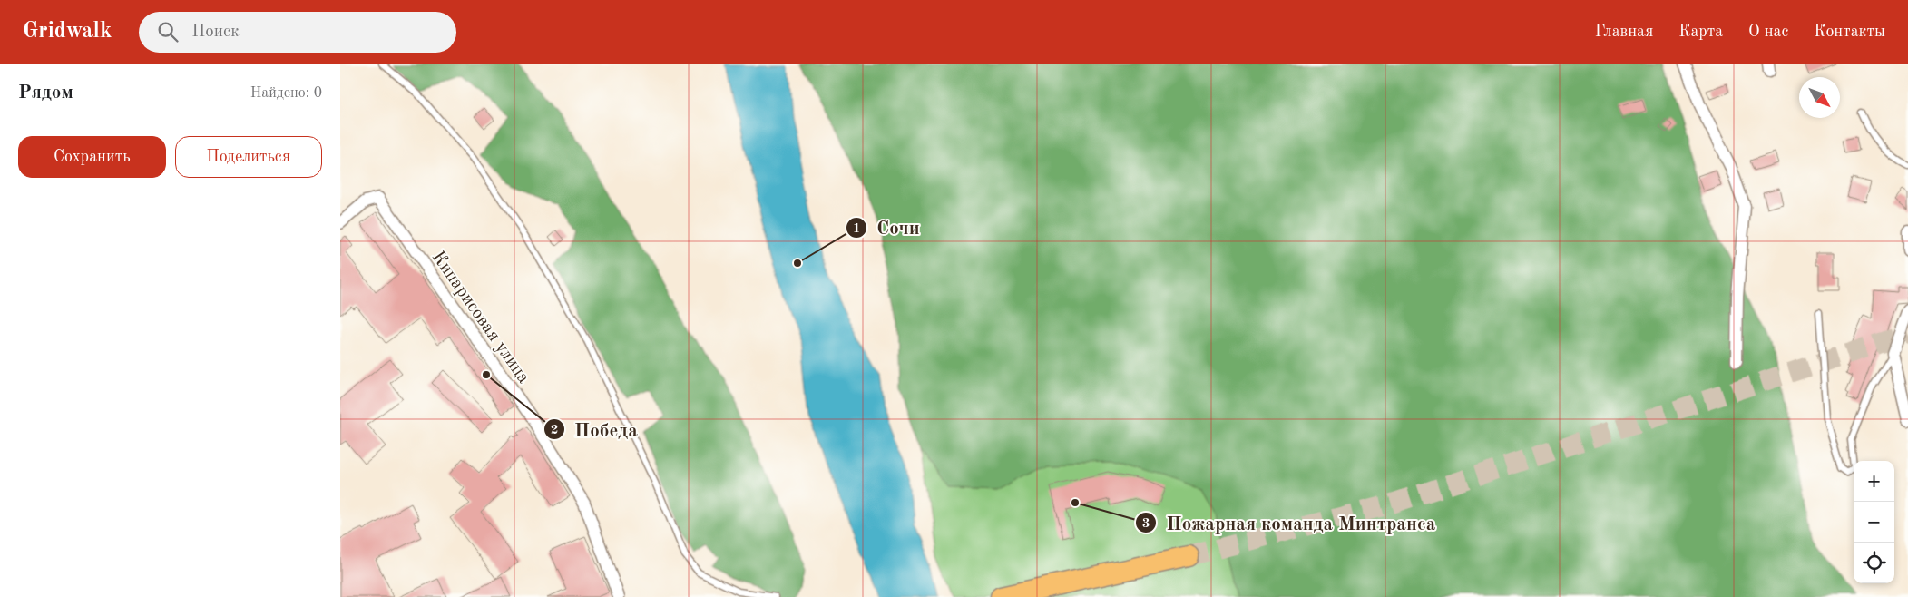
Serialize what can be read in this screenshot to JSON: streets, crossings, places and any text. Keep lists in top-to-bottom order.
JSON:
{
  "streets": {
    "street": ["Кипарисовая улица"]
  },
  "places": ["Сочи", "Победа", "Пожарная команда Минтранса"],
  "north": "bottom right",
  "page": {
    "header": "Gridwalk",
    "search": "Поиск",
    "nav": [
      "Главная",
      "Карта",
      "О нас",
      "Контакты"
    ],
    "heading": ["Рядом", "Найдено: 0"],
    "buttons": ["Сохранить", "Поделиться"],
    "map_buttons": ["+", "−"]
  }
}
